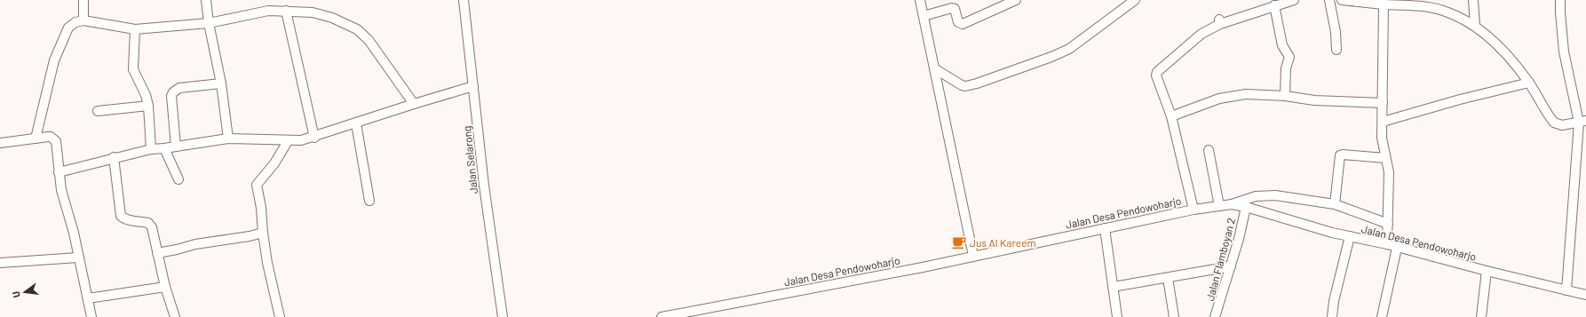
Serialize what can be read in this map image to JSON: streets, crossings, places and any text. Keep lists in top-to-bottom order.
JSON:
{
  "streets": {
    "street": ["Jalan Selarong", "Jalan Desa Pendowoharjo", "Jalan Flamboyan 2"]
  },
  "crossings": [
    ["Jalan Desa Pendowoharjo", "Jalan Flamboyan 2"]
  ],
  "places": {
    "cafe": ["Jus Al Kareem"]
  },
  "north": "left"
}
